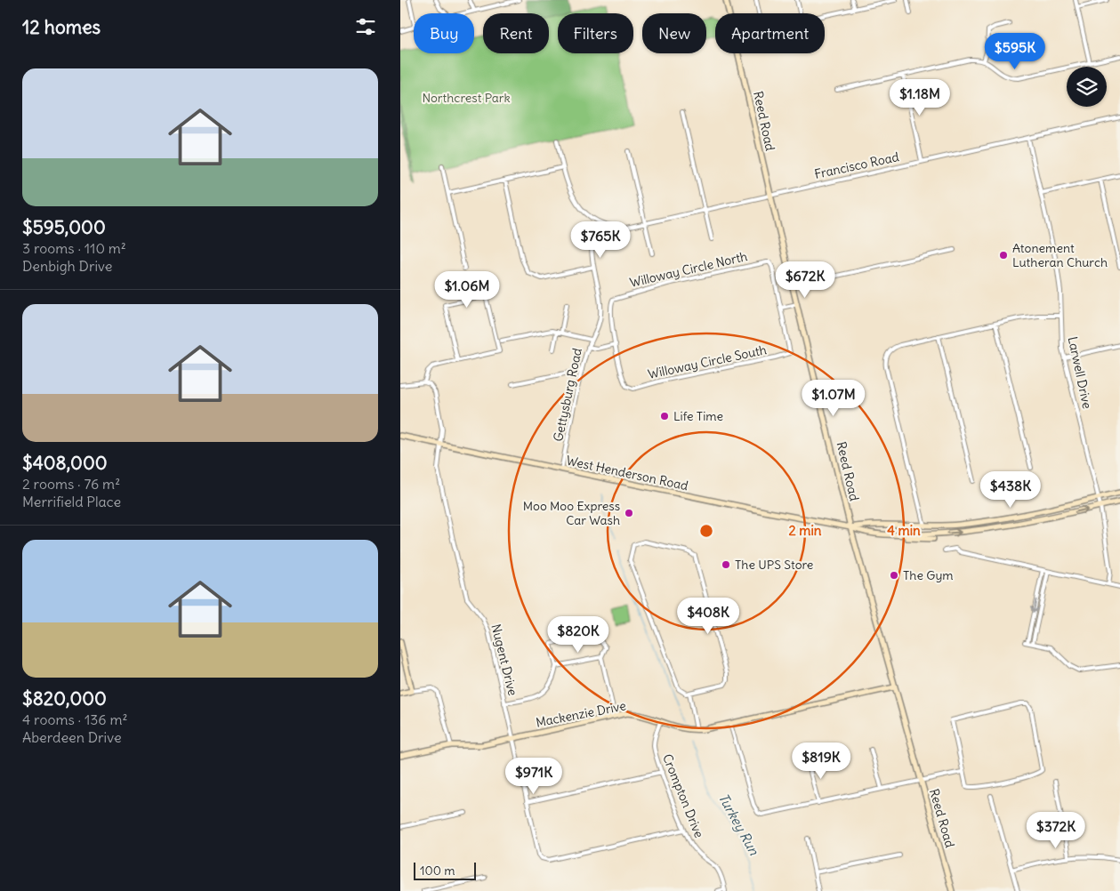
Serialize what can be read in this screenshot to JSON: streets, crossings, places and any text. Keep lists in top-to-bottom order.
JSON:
{
  "streets": {
    "main road": ["Reed Road", "West Henderson Road", "Mackenzie Drive"],
    "street": [
      "Francisco Road",
      "Willoway Circle North",
      "Willoway Circle South",
      "Larwell Drive",
      "Gettysburg Road",
      "Nugent Drive",
      "Crompton Drive"
    ]
  },
  "crossings": [
    ["Reed Road", "Francisco Road"],
    ["Reed Road", "West Henderson Road"],
    ["Reed Road", "Mackenzie Drive"],
    ["Francisco Road", "Larwell Drive"],
    ["Francisco Road", "Gettysburg Road"],
    ["Willoway Circle North", "Willoway Circle South"],
    ["Larwell Drive", "West Henderson Road"],
    ["Gettysburg Road", "West Henderson Road"],
    ["West Henderson Road", "Nugent Drive"],
    ["Nugent Drive", "Mackenzie Drive"],
    ["Nugent Drive", "Crompton Drive"],
    ["Mackenzie Drive", "Crompton Drive"]
  ],
  "water": ["Turkey Run"],
  "parks": ["Northcrest Park"],
  "places": [
    "Atonement Lutheran Church",
    "Life Time",
    "Moo Moo Express Car Wash",
    "The UPS Store",
    "The Gym"
  ],
  "scale_bar": "100 m",
  "page": {
    "heading": "12 homes",
    "chip": [
      "Buy",
      "Rent",
      "Filters",
      "New",
      "Apartment"
    ],
    "price": [
      "$595K",
      "$1.18M",
      "$765K",
      "$672K",
      "$1.06M",
      "$1.07M",
      "$438K",
      "$408K",
      "$820K",
      "$819K",
      "$971K",
      "$372K"
    ],
    "list": [
      {
        "name": "$595,000",
        "note": "3 rooms · 110 m² · Denbigh Drive"
      },
      {
        "name": "$408,000",
        "note": "2 rooms · 76 m² · Merrifield Place"
      },
      {
        "name": "$820,000",
        "note": "4 rooms · 136 m² · Aberdeen Drive"
      }
    ],
    "scale": "100 m"
  },
  "rings": ["2 min", "4 min"]
}
